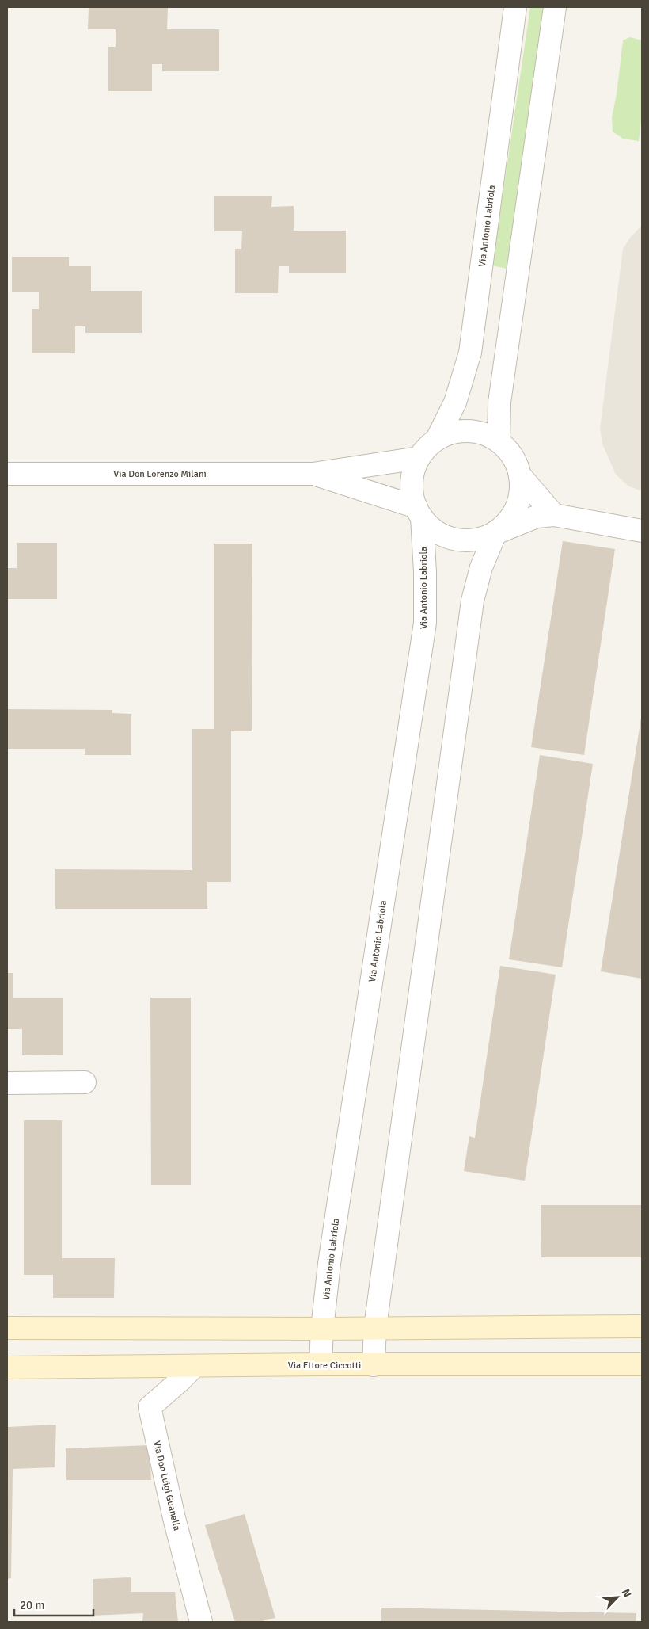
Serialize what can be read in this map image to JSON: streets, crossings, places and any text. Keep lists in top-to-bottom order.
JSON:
{
  "streets": {
    "street": [
      "Via Antonio Labriola",
      "Via Don Lorenzo Milani",
      "Via Ettore Ciccotti",
      "Via Don Luigi Guanella"
    ]
  },
  "crossings": [
    ["Via Antonio Labriola", "Via Don Lorenzo Milani"],
    ["Via Antonio Labriola", "Via Ettore Ciccotti"],
    ["Via Ettore Ciccotti", "Via Don Luigi Guanella"]
  ],
  "scale_bar": "20 m",
  "north": "top right"
}
